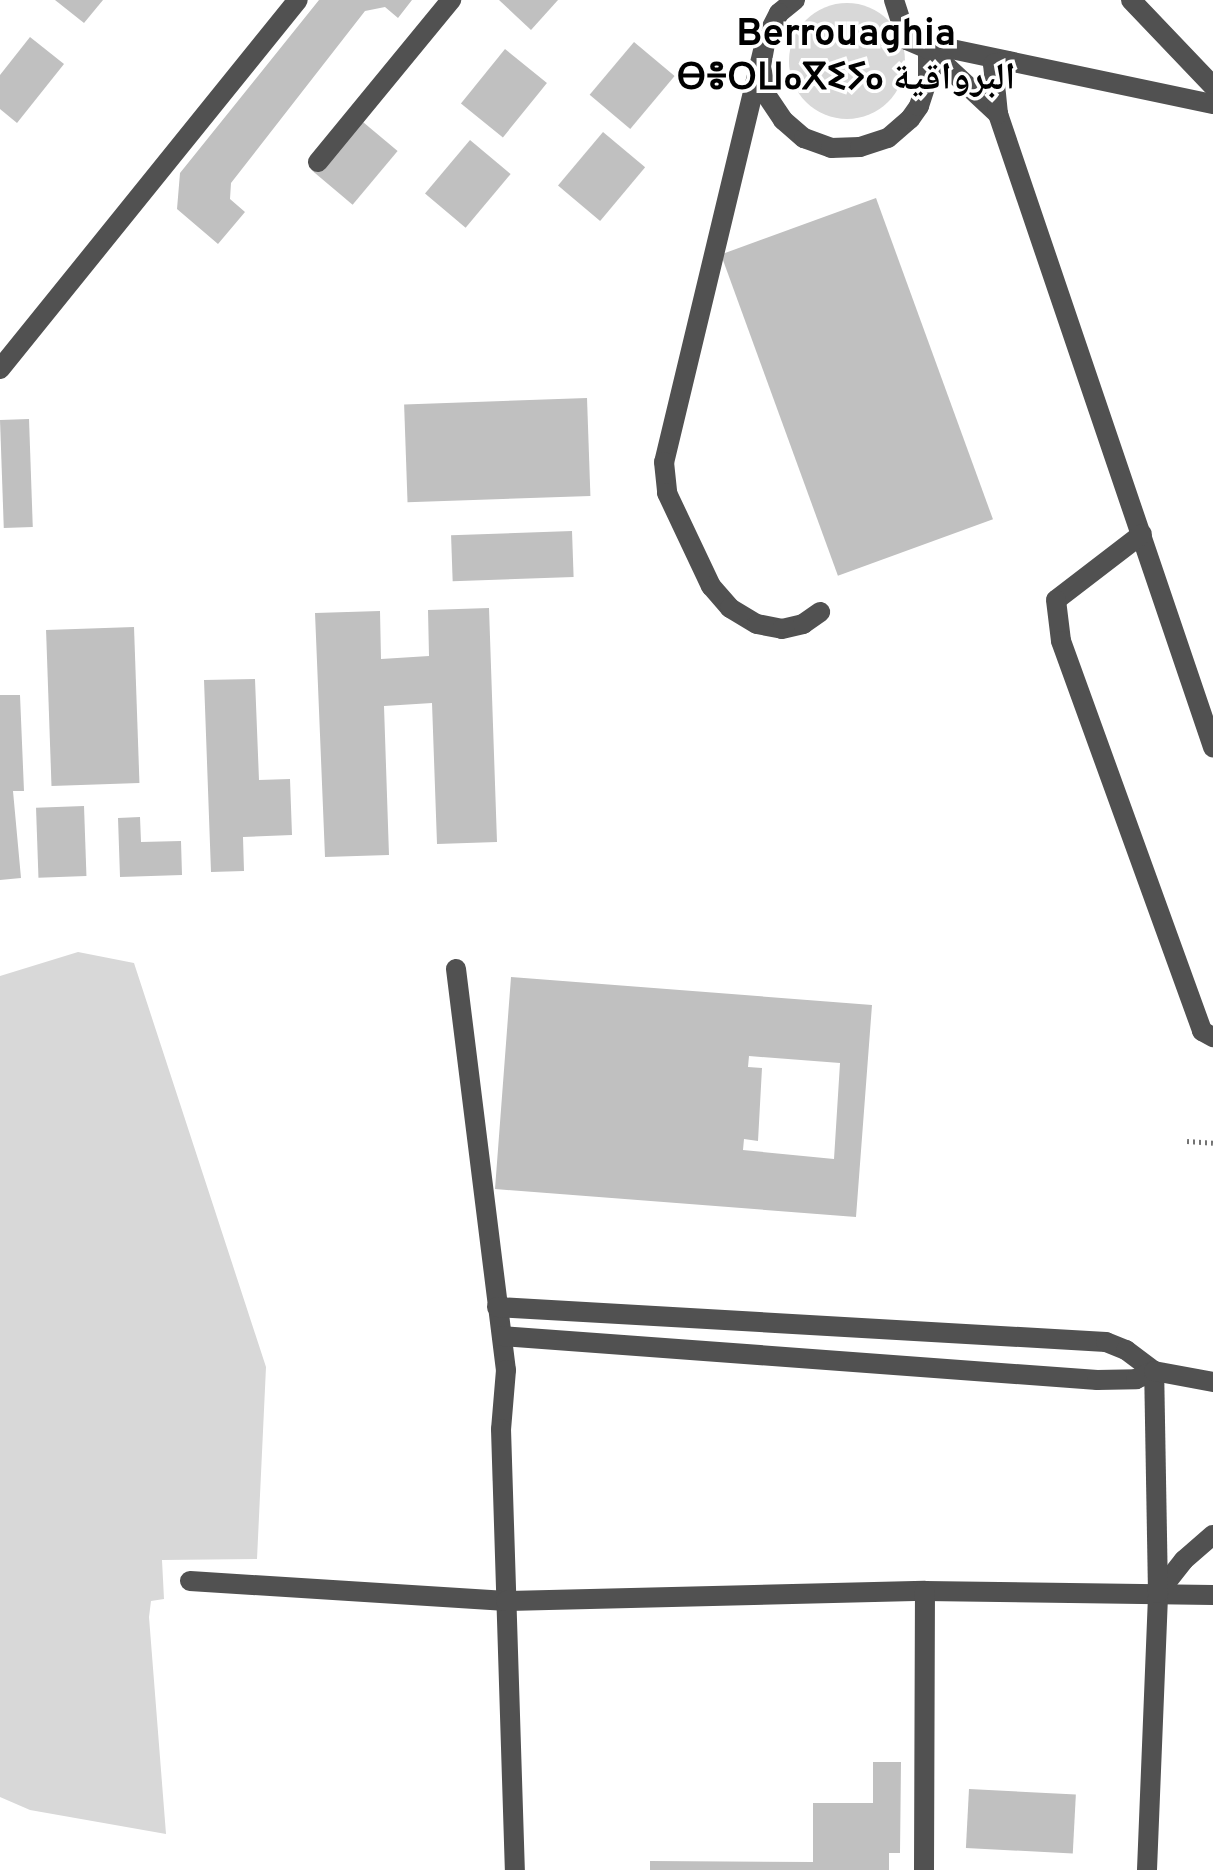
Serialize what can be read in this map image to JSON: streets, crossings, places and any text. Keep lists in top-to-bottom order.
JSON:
{
  "districts": ["Berrouaghia ⴱⴻⵔⵡⴰⴳⵉⵢⴰ البرواقية"]
}
